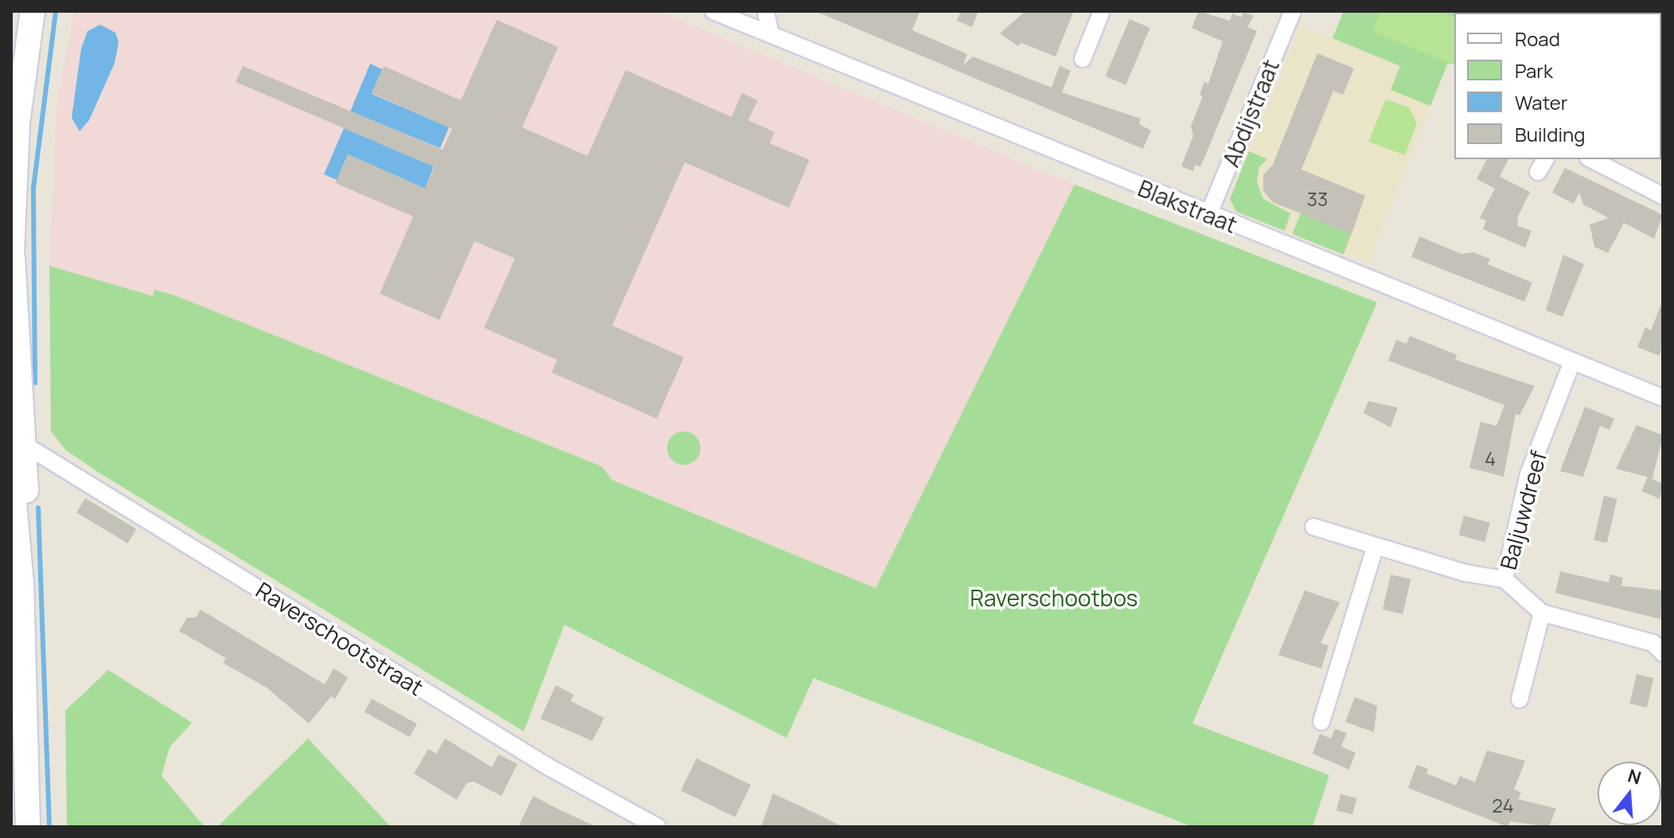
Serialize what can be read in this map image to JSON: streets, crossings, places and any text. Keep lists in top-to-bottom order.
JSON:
{
  "streets": {
    "street": [
      "Abdijstraat",
      "Blakstraat",
      "Baljuwdreef",
      "Raverschootstraat"
    ]
  },
  "crossings": [
    ["Abdijstraat", "Blakstraat"],
    ["Blakstraat", "Baljuwdreef"]
  ],
  "parks": ["Raverschootbos"],
  "house_numbers": ["33", "4", "24"],
  "legend": [
    "Road",
    "Park",
    "Water",
    "Building"
  ],
  "north": "top"
}
